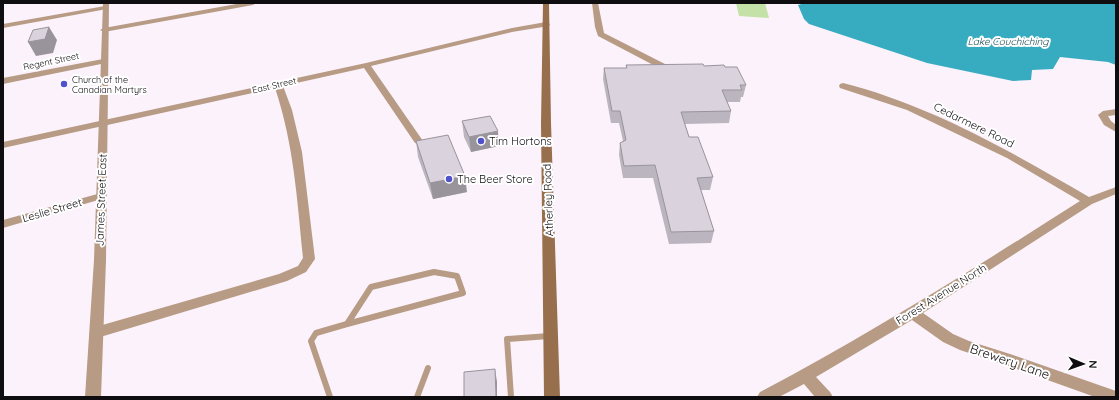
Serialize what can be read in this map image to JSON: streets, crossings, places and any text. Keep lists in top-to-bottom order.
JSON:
{
  "streets": {
    "main road": ["Atherley Road"],
    "street": [
      "Regent Street",
      "East Street",
      "Cedarmere Road",
      "James Street East",
      "Leslie Street",
      "Forest Avenue North",
      "Brewery Lane"
    ]
  },
  "crossings": [
    ["Regent Street", "James Street East"],
    ["East Street", "James Street East"],
    ["East Street", "Atherley Road"],
    ["Cedarmere Road", "Forest Avenue North"],
    ["James Street East", "Leslie Street"],
    ["Forest Avenue North", "Brewery Lane"]
  ],
  "water": ["Lake Couchiching"],
  "places": ["Church of the Canadian Martyrs", "Tim Hortons", "The Beer Store"],
  "north": "right"
}
